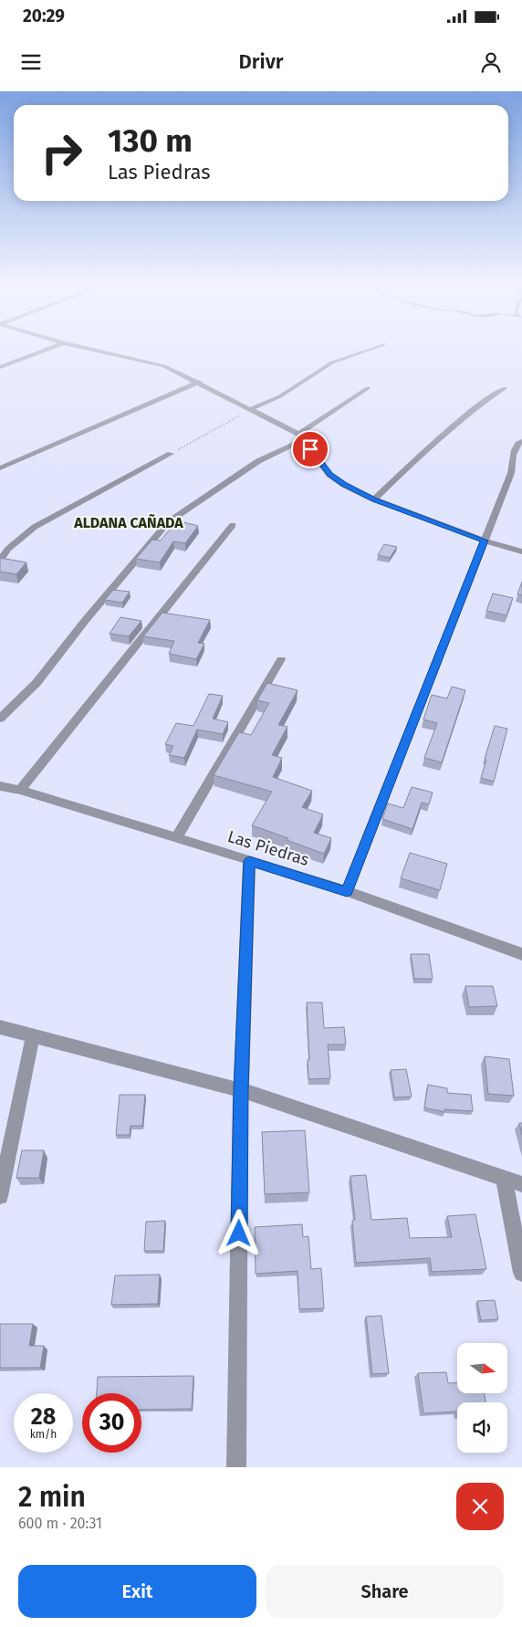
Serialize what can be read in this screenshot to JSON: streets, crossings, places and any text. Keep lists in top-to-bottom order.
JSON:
{
  "streets": {
    "street": ["Las Piedras"]
  },
  "districts": ["ALDANA CAÑADA"],
  "north": "right",
  "page": {
    "status": "20:29",
    "header": "Drivr",
    "turn": ["130 m", "Las Piedras"],
    "speed": "28 km/h",
    "limit": "30",
    "heading": ["2 min", "600 m · 20:31"],
    "buttons": ["Exit", "Share"]
  }
}
